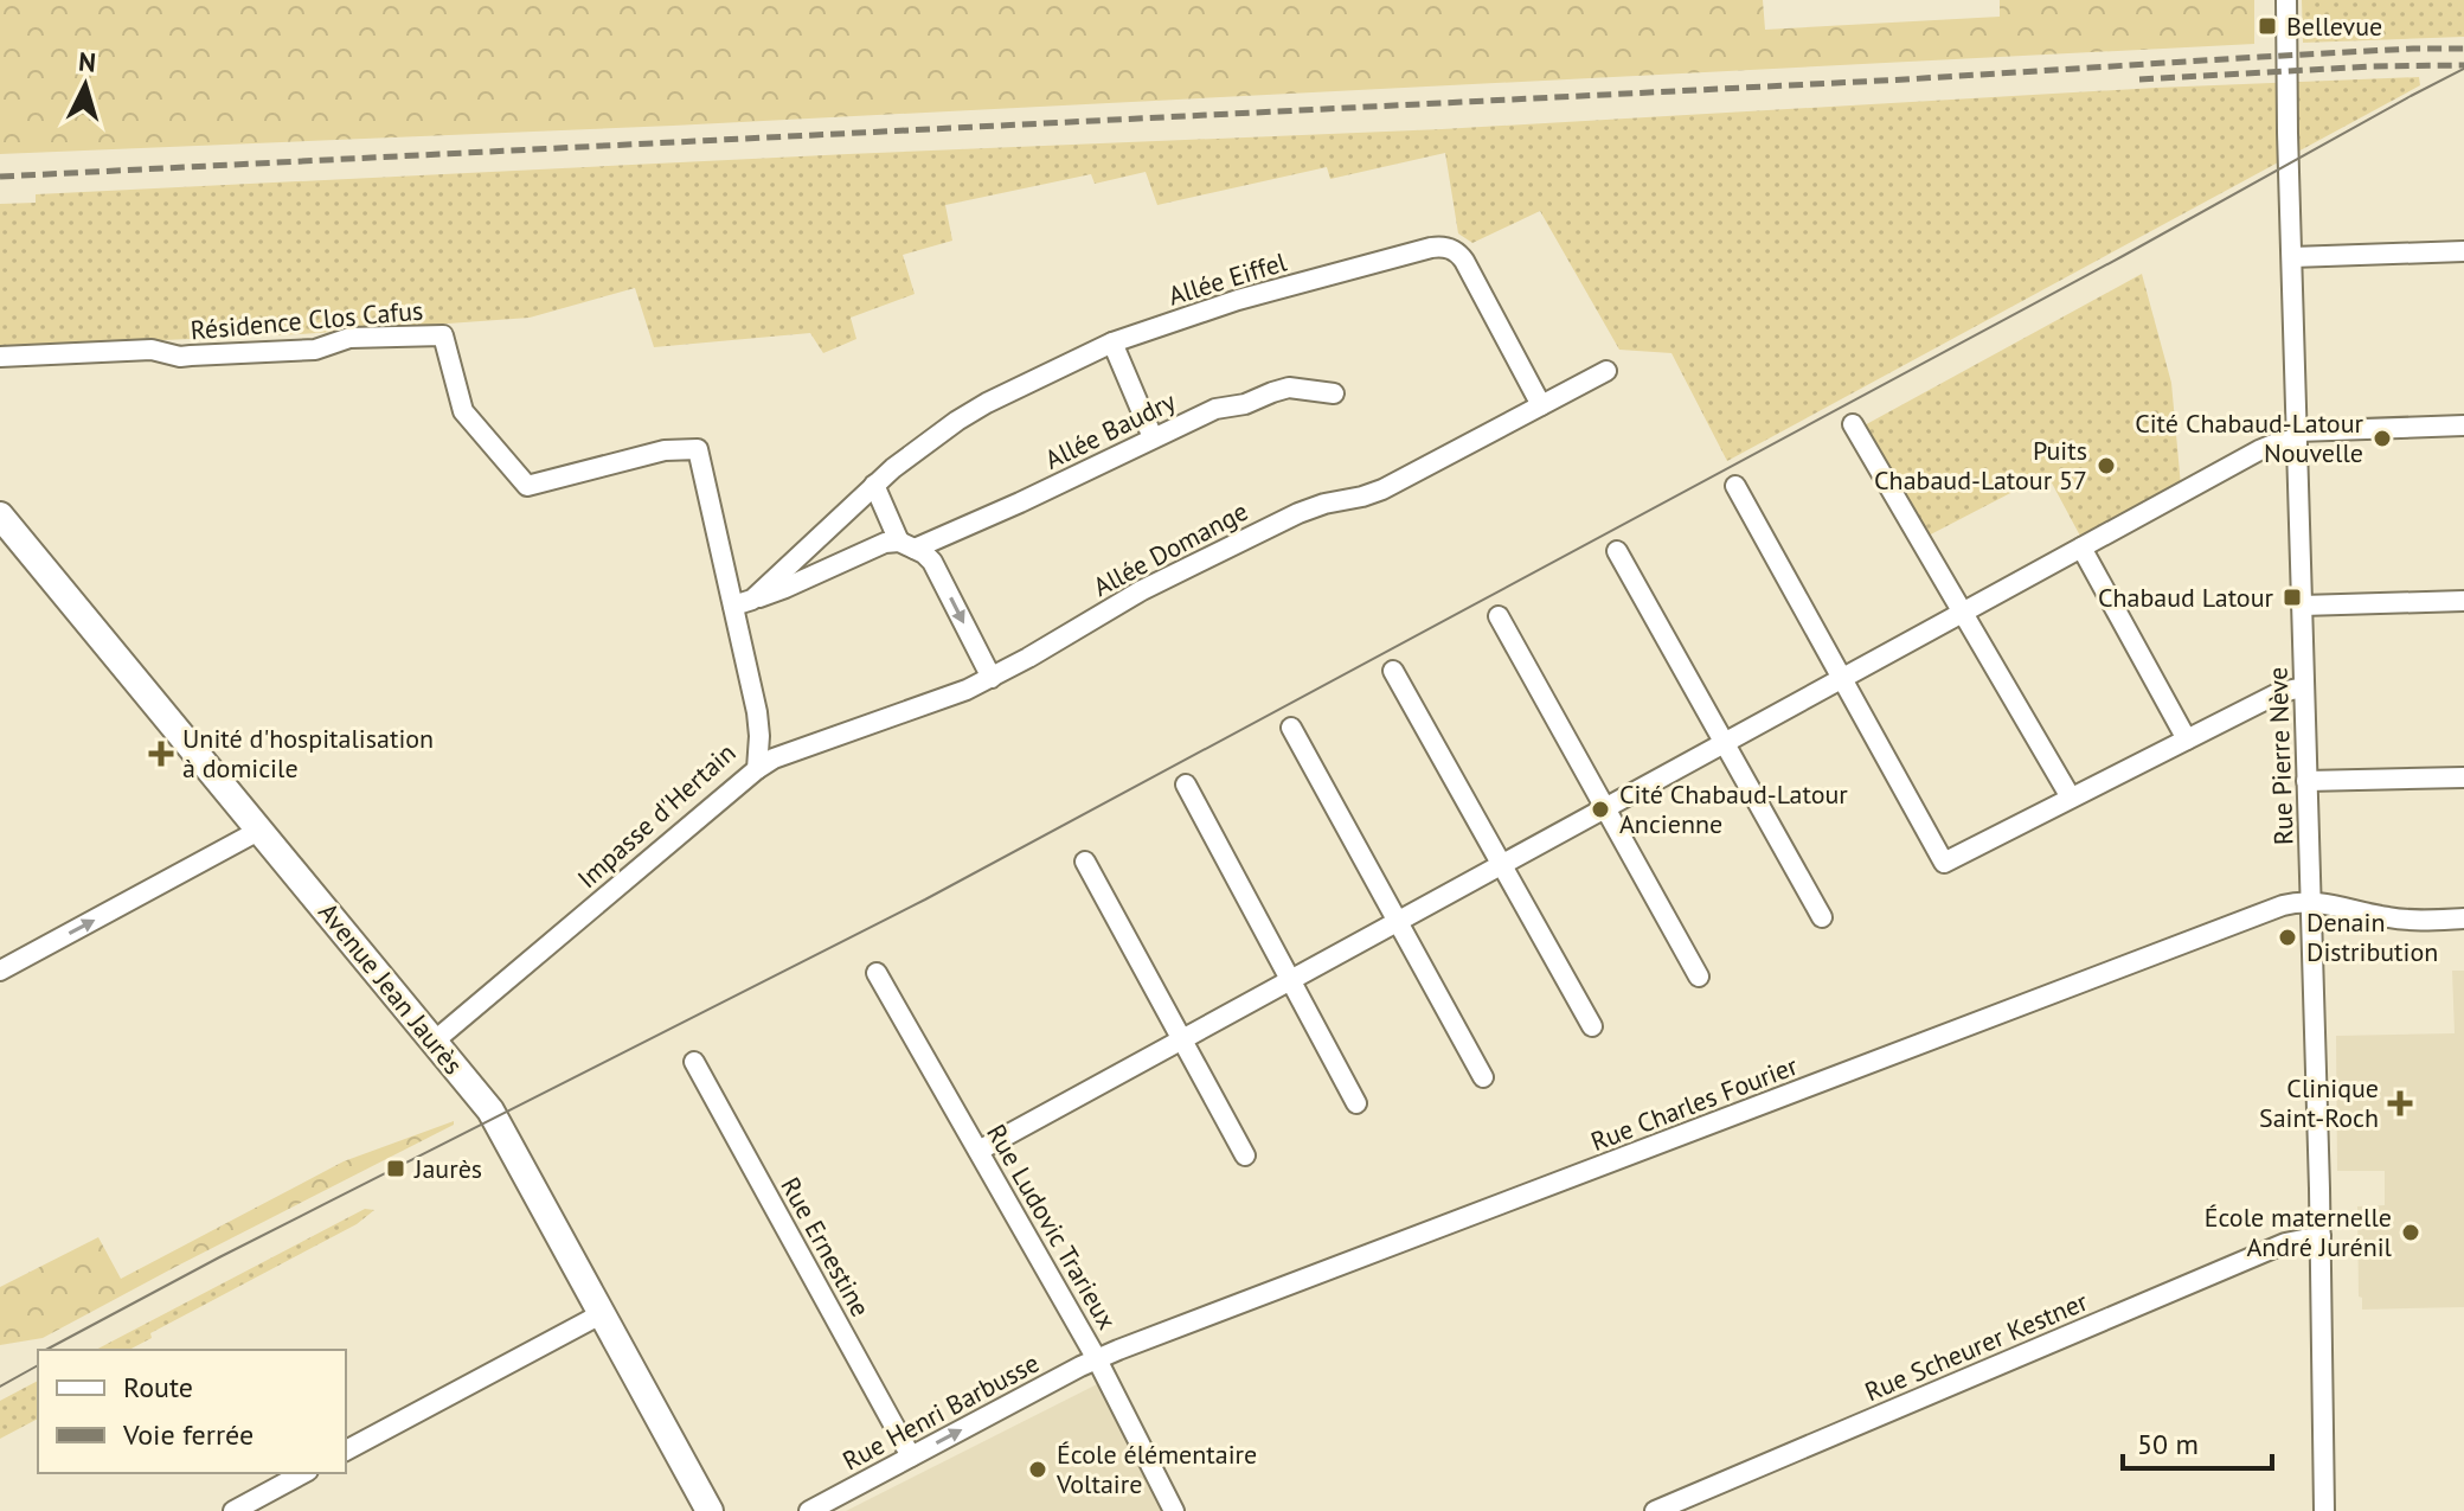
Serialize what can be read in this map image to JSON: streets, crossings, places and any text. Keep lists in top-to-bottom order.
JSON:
{
  "streets": {
    "street": [
      "Allée Eiffel",
      "Résidence Clos Cafus",
      "Allée Baudry",
      "Allée Domange",
      "Rue Pierre Nève",
      "Impasse d'Hertain",
      "Avenue Jean Jaurès",
      "Rue Charles Fourier",
      "Rue Ludovic Trarieux",
      "Rue Ernestine",
      "Rue Scheurer Kestner",
      "Rue Henri Barbusse"
    ]
  },
  "crossings": [
    ["Allée Eiffel", "Allée Baudry"],
    ["Allée Eiffel", "Allée Domange"],
    ["Allée Eiffel", "Impasse d'Hertain"],
    ["Résidence Clos Cafus", "Impasse d'Hertain"],
    ["Allée Baudry", "Impasse d'Hertain"],
    ["Allée Domange", "Impasse d'Hertain"],
    ["Rue Pierre Nève", "Rue Charles Fourier"],
    ["Rue Pierre Nève", "Rue Scheurer Kestner"],
    ["Impasse d'Hertain", "Avenue Jean Jaurès"],
    ["Rue Charles Fourier", "Rue Ludovic Trarieux"],
    ["Rue Charles Fourier", "Rue Henri Barbusse"],
    ["Rue Ludovic Trarieux", "Rue Henri Barbusse"],
    ["Rue Ernestine", "Rue Henri Barbusse"]
  ],
  "one_way": ["Rue Henri Barbusse"],
  "places": {
    "transit": ["Bellevue", "Chabaud Latour", "Jaurès"],
    "other": [
      "Cité Chabaud-Latour Nouvelle",
      "Puits Chabaud-Latour 57",
      "Cité Chabaud-Latour Ancienne",
      "Denain Distribution",
      "École maternelle André Jurénil",
      "École élémentaire Voltaire"
    ],
    "health": ["Unité d'hospitalisation à domicile", "Clinique Saint-Roch"]
  },
  "legend": ["Route", "Voie ferrée"],
  "scale_bar": "50 m",
  "north": "top"
}
